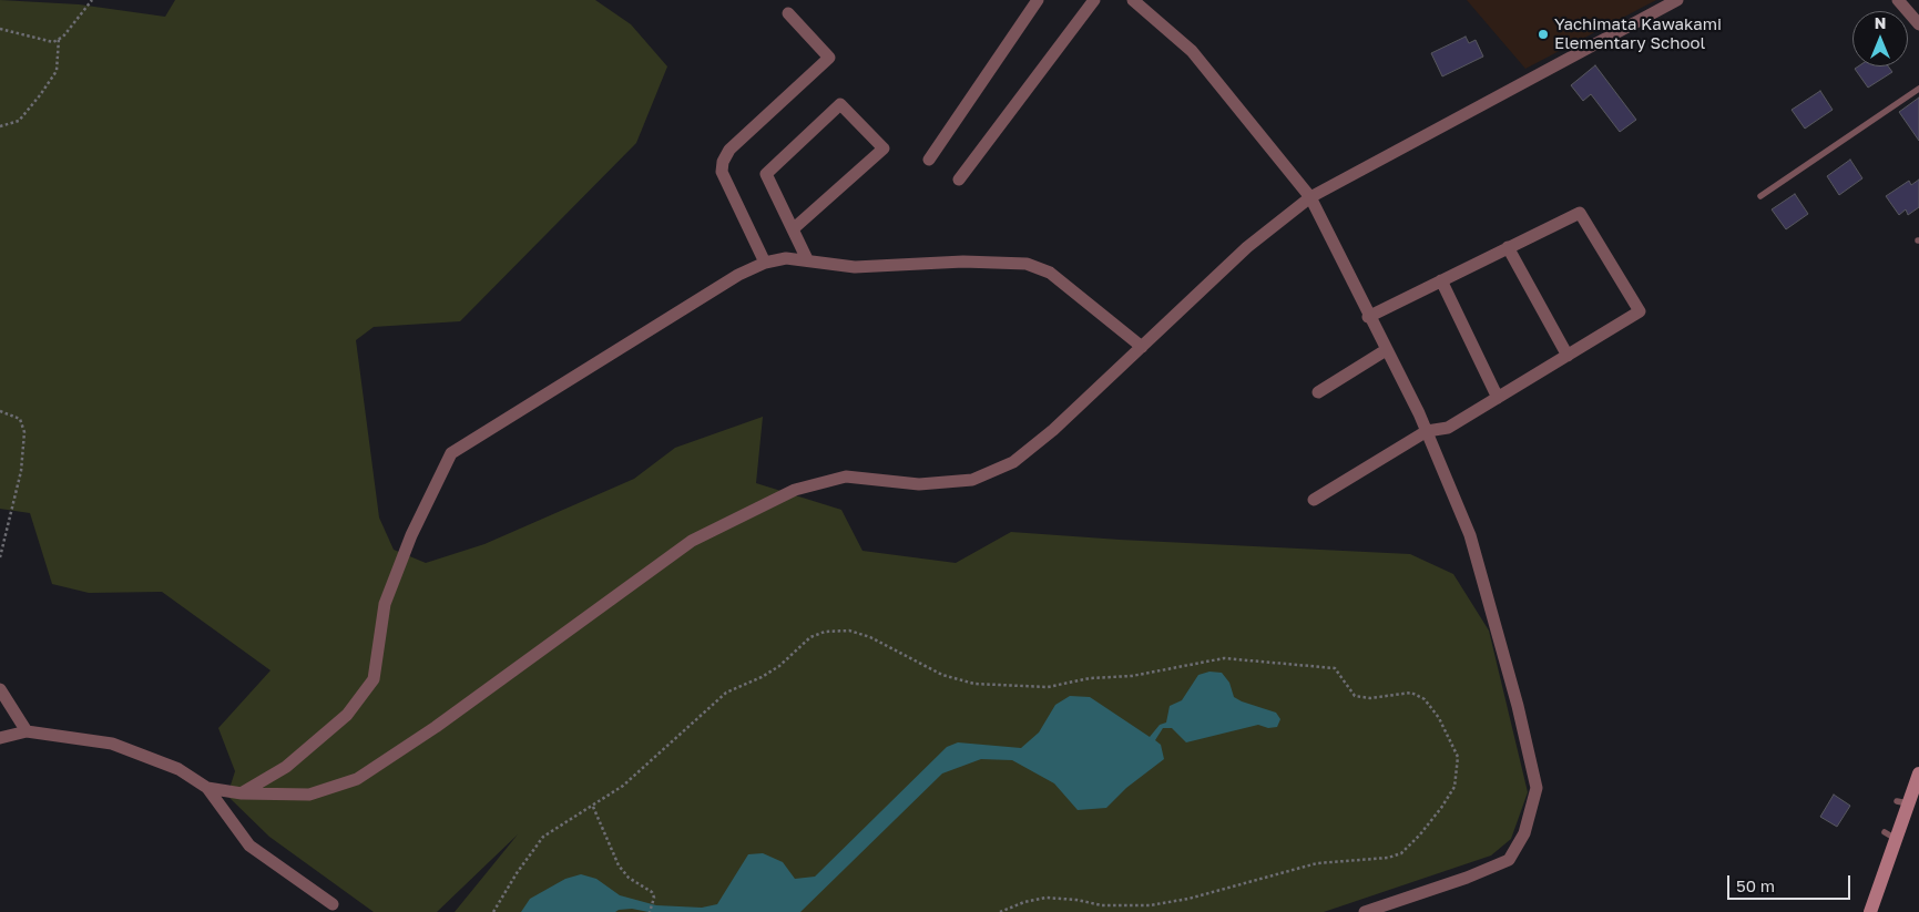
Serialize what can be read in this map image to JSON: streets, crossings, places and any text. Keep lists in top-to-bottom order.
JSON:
{
  "places": ["Yachimata Kawakami Elementary School"],
  "scale_bar": "50 m",
  "north": "top"
}
